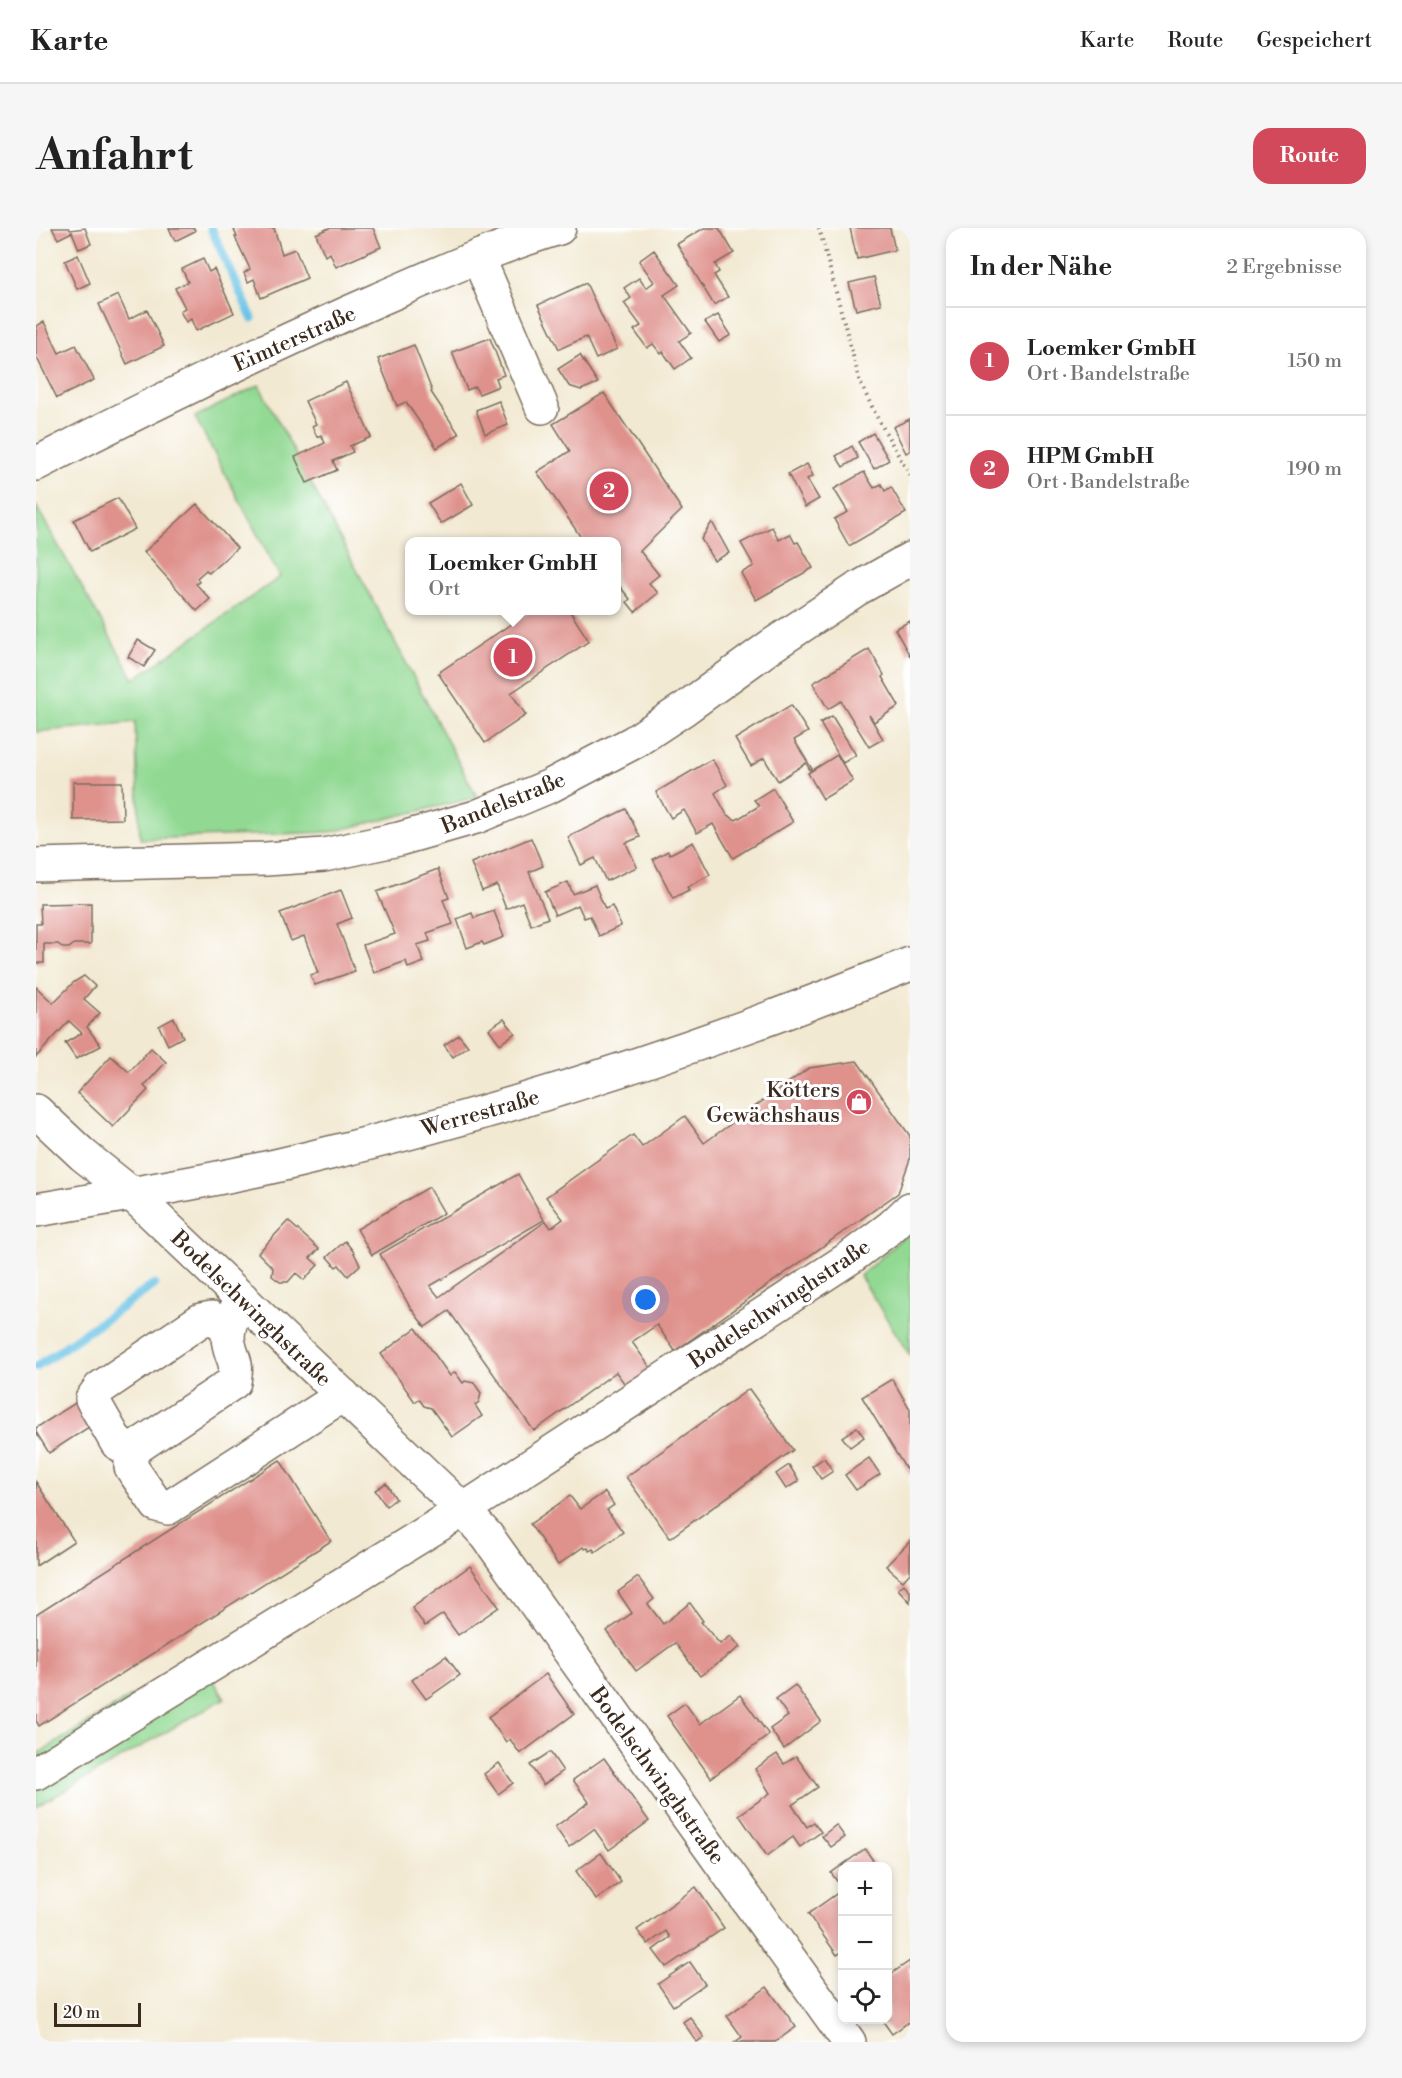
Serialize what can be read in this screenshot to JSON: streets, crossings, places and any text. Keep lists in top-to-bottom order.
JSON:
{
  "streets": {
    "street": [
      "Eimterstraße",
      "Bandelstraße",
      "Werrestraße",
      "Bodelschwinghstraße"
    ]
  },
  "crossings": [
    ["Werrestraße", "Bodelschwinghstraße"]
  ],
  "places": {
    "shop": ["Kötters Gewächshaus"]
  },
  "scale_bar": "20 m",
  "page": {
    "header": "Karte",
    "nav": ["Karte", "Route", "Gespeichert"],
    "buttons": "Route",
    "title": "Anfahrt",
    "heading": ["In der Nähe", "2 Ergebnisse"],
    "list": [
      {
        "mark": "1",
        "name": "Loemker GmbH",
        "note": "Ort · Bandelstraße",
        "value": "150 m"
      },
      {
        "mark": "2",
        "name": "HPM GmbH",
        "note": "Ort · Bandelstraße",
        "value": "190 m"
      }
    ],
    "pins": ["2", "1"],
    "popup": ["Loemker GmbH", "Ort"],
    "map_buttons": ["+", "−"],
    "scale": "20 m"
  }
}
